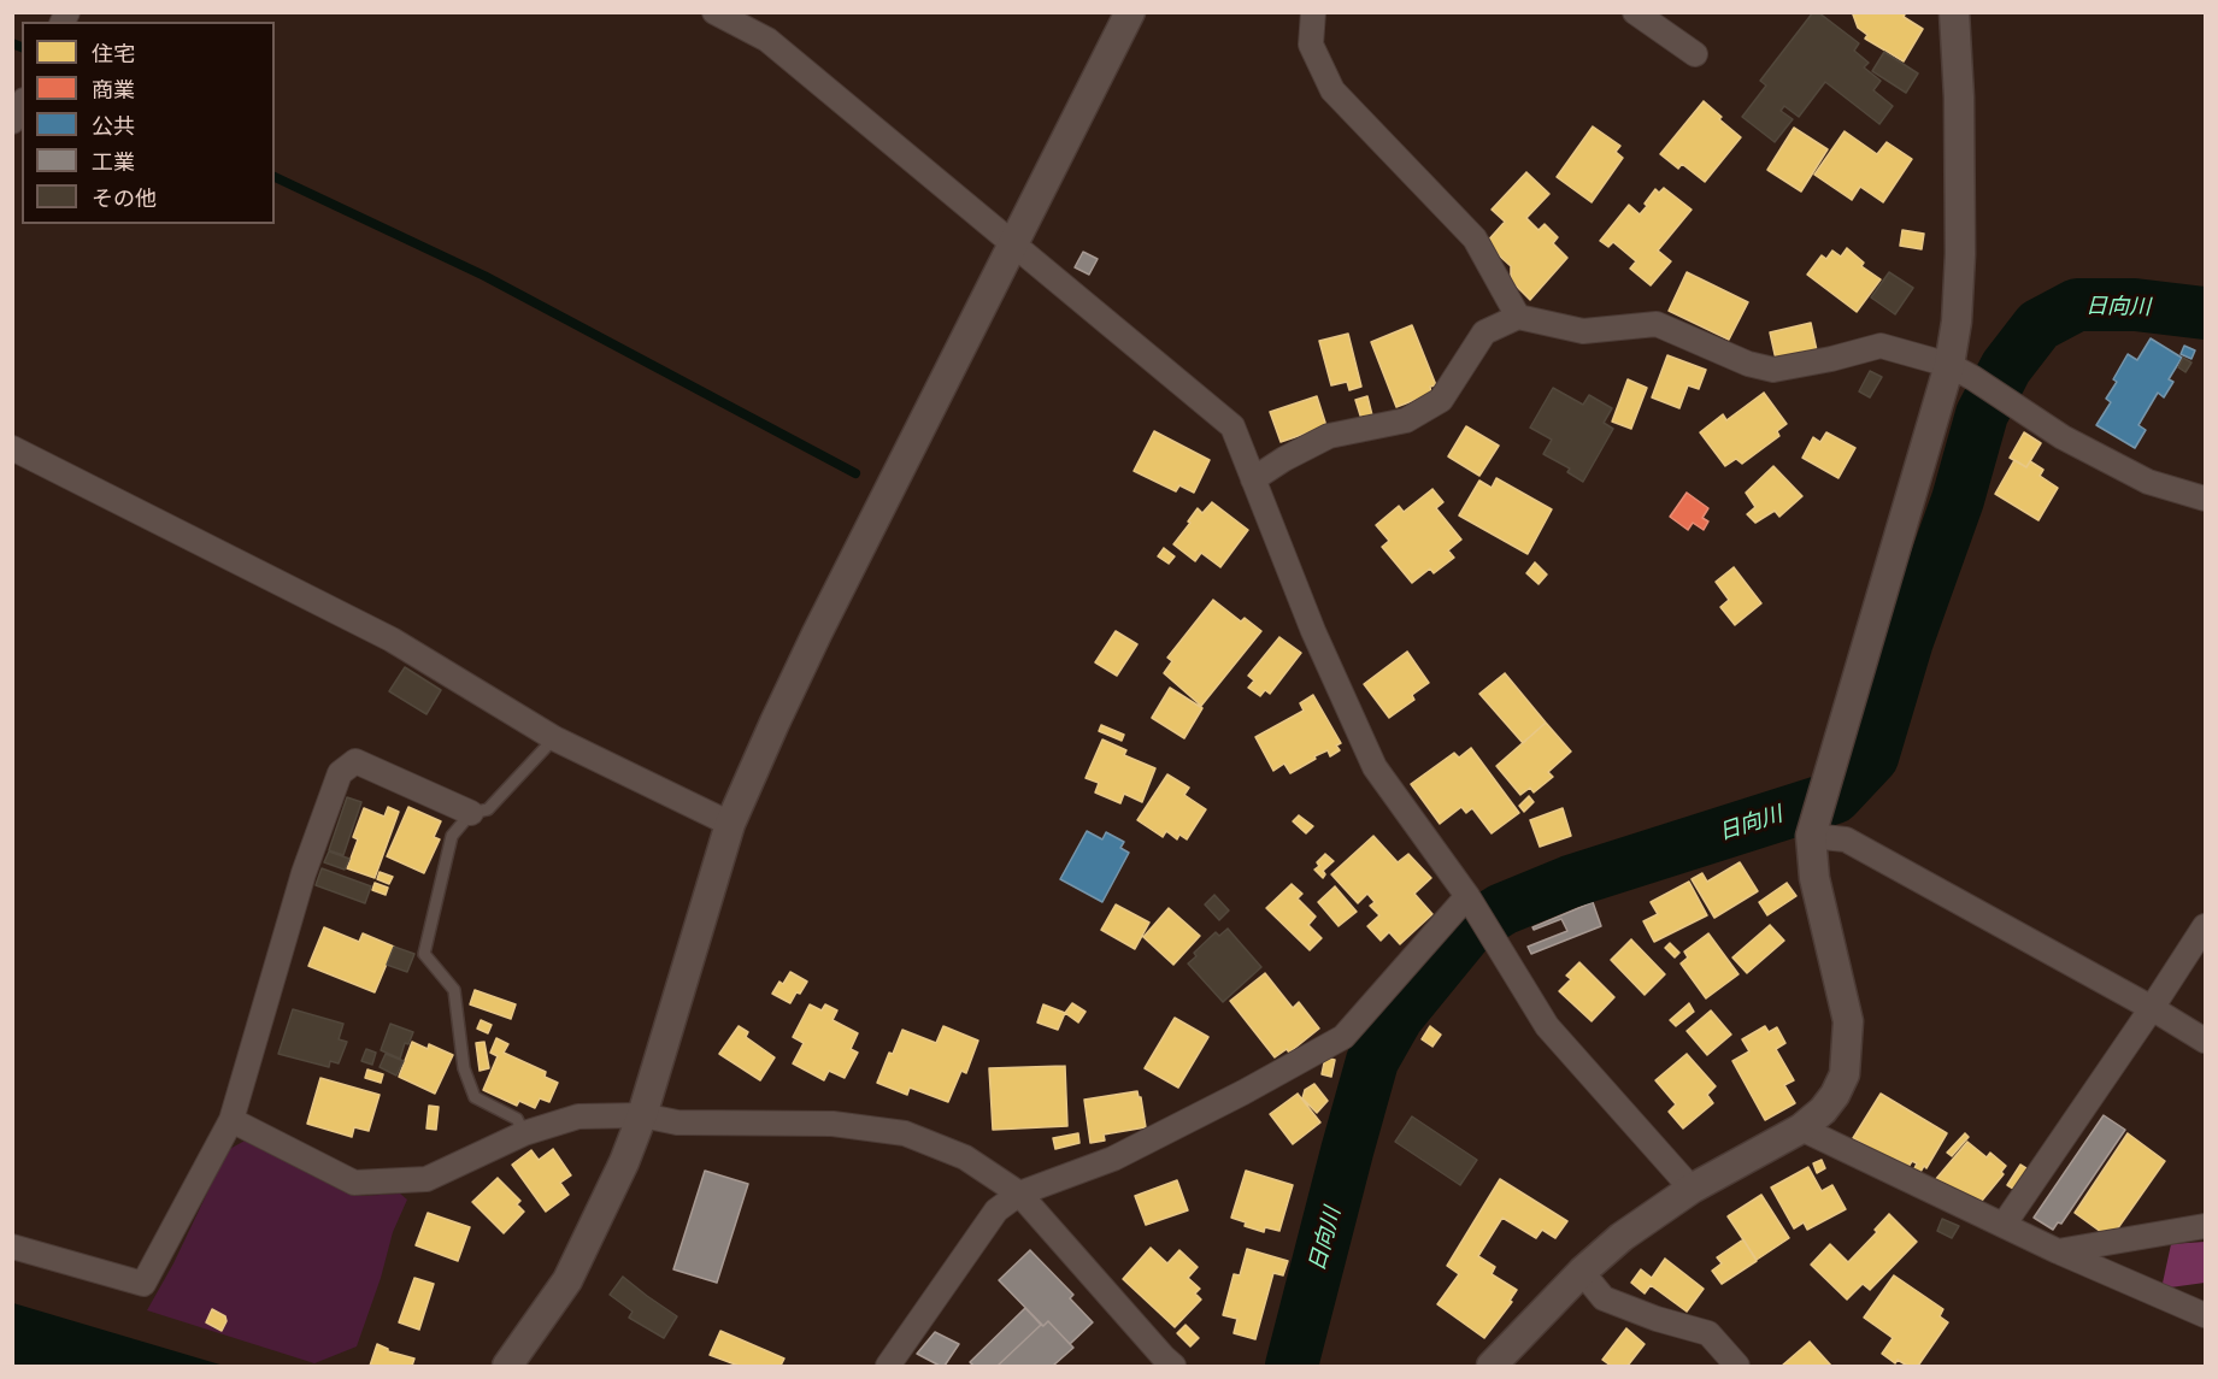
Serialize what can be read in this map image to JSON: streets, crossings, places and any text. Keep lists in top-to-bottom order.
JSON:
{
  "water": ["日向川"],
  "legend": [
    "住宅",
    "商業",
    "公共",
    "工業",
    "その他"
  ]
}
